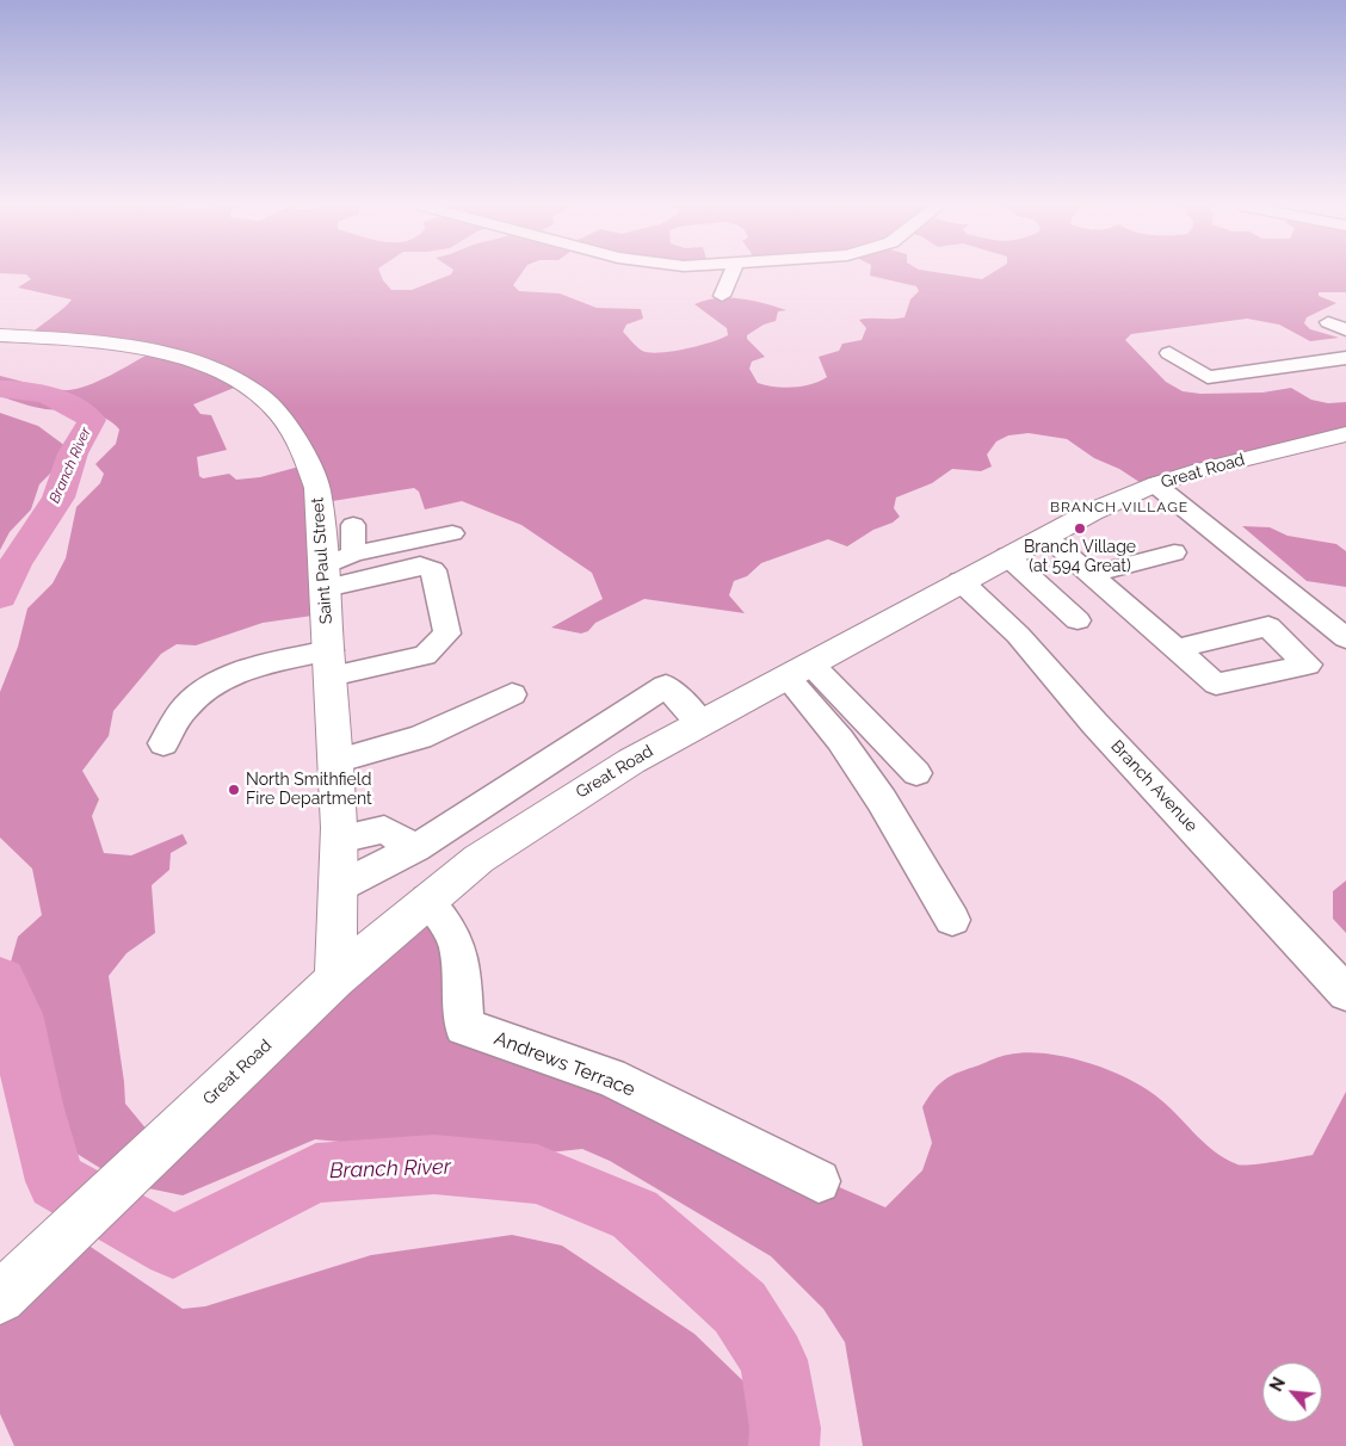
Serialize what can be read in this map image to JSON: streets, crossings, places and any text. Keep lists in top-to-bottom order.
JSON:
{
  "streets": {
    "main road": ["Great Road", "Saint Paul Street"],
    "street": ["Branch Avenue", "Andrews Terrace"]
  },
  "crossings": [
    ["Great Road", "Saint Paul Street"],
    ["Great Road", "Branch Avenue"],
    ["Great Road", "Andrews Terrace"]
  ],
  "districts": ["BRANCH VILLAGE"],
  "water": ["Branch River"],
  "places": ["Branch Village (at 594 Great)", "North Smithfield Fire Department"],
  "north": "top left"
}
